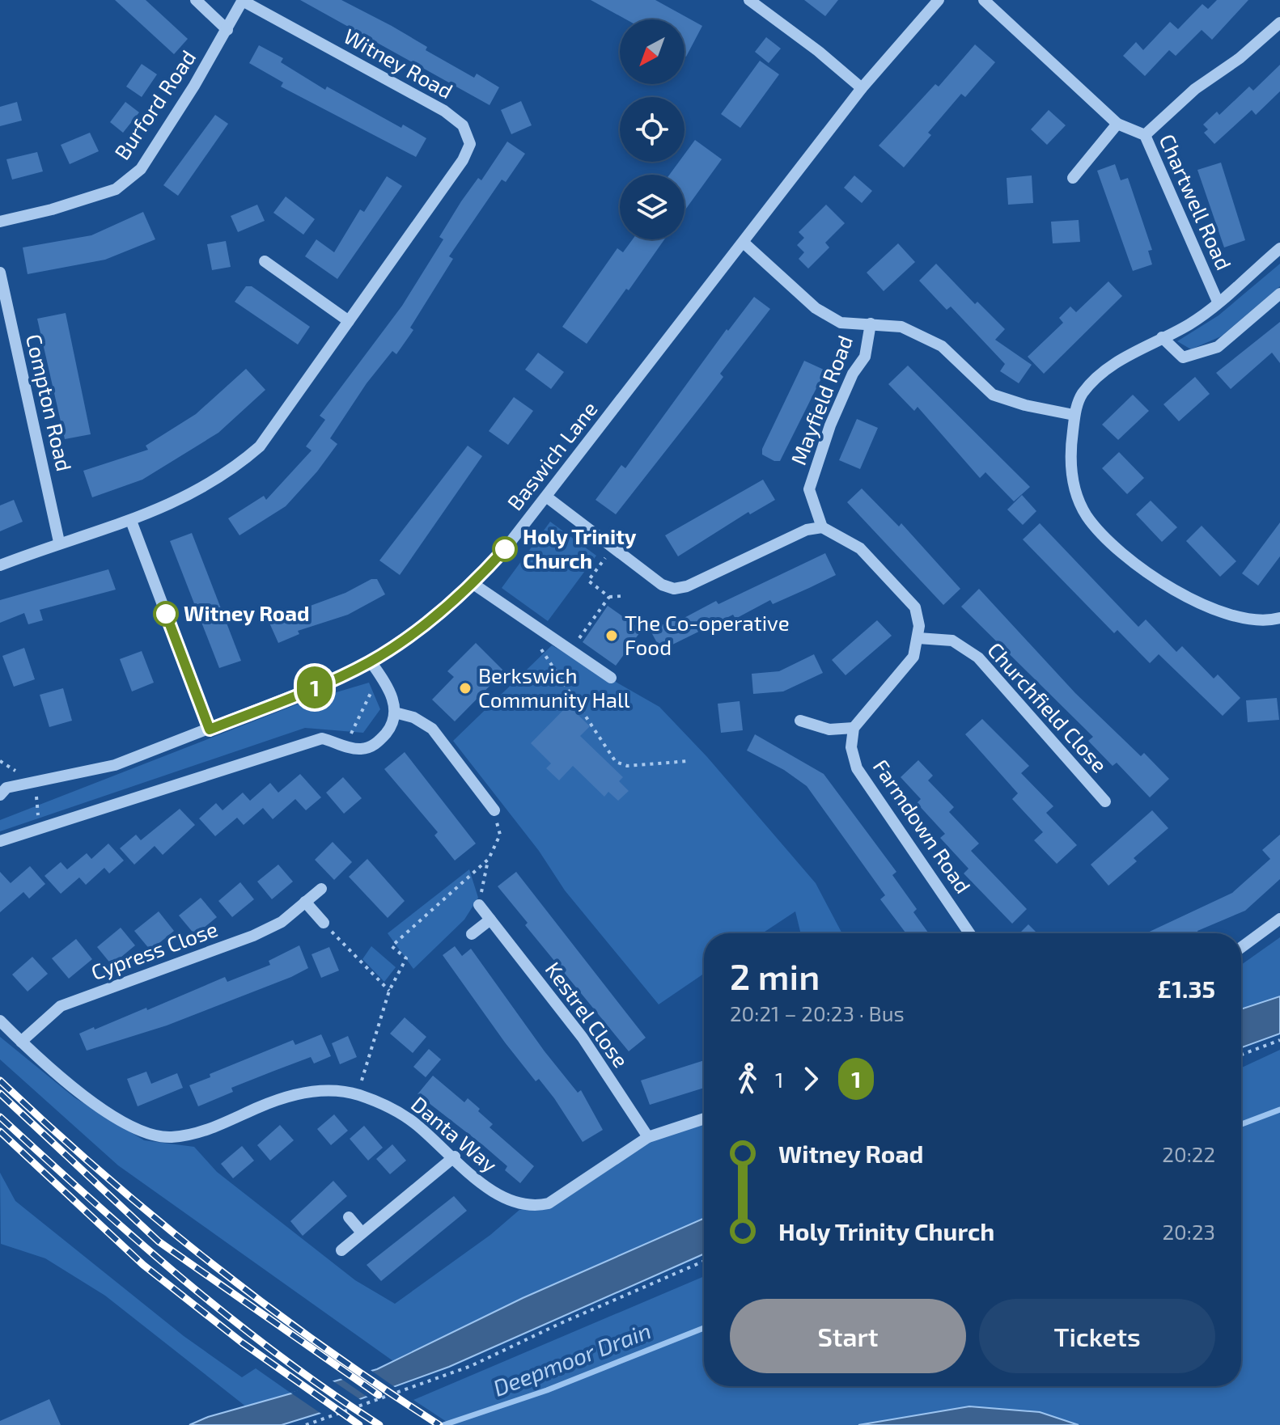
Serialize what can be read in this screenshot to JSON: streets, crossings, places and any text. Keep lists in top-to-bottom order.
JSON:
{
  "streets": {
    "street": [
      "Witney Road",
      "Burford Road",
      "Chartwell Road",
      "Mayfield Road",
      "Compton Road",
      "Baswich Lane",
      "Churchfield Close",
      "Farmdown Road",
      "Cypress Close",
      "Kestrel Close",
      "Danta Way"
    ]
  },
  "crossings": [
    ["Witney Road", "Burford Road"],
    ["Witney Road", "Compton Road"],
    ["Cypress Close", "Danta Way"],
    ["Kestrel Close", "Danta Way"]
  ],
  "water": ["Deepmoor Drain"],
  "places": [
    "Holy Trinity Church",
    "Witney Road",
    "The Co-operative Food",
    "Berkswich Community Hall"
  ],
  "lines": ["bus line 1"],
  "north": "bottom left",
  "page": {
    "on_map": "1",
    "heading": ["2 min", "20:21 – 20:23 · Bus", "£1.35"],
    "legs": ["1", "1"],
    "list": [
      {
        "name": "Witney Road",
        "value": "20:22"
      },
      {
        "name": "Holy Trinity Church",
        "value": "20:23"
      }
    ],
    "buttons": ["Start", "Tickets"]
  }
}
